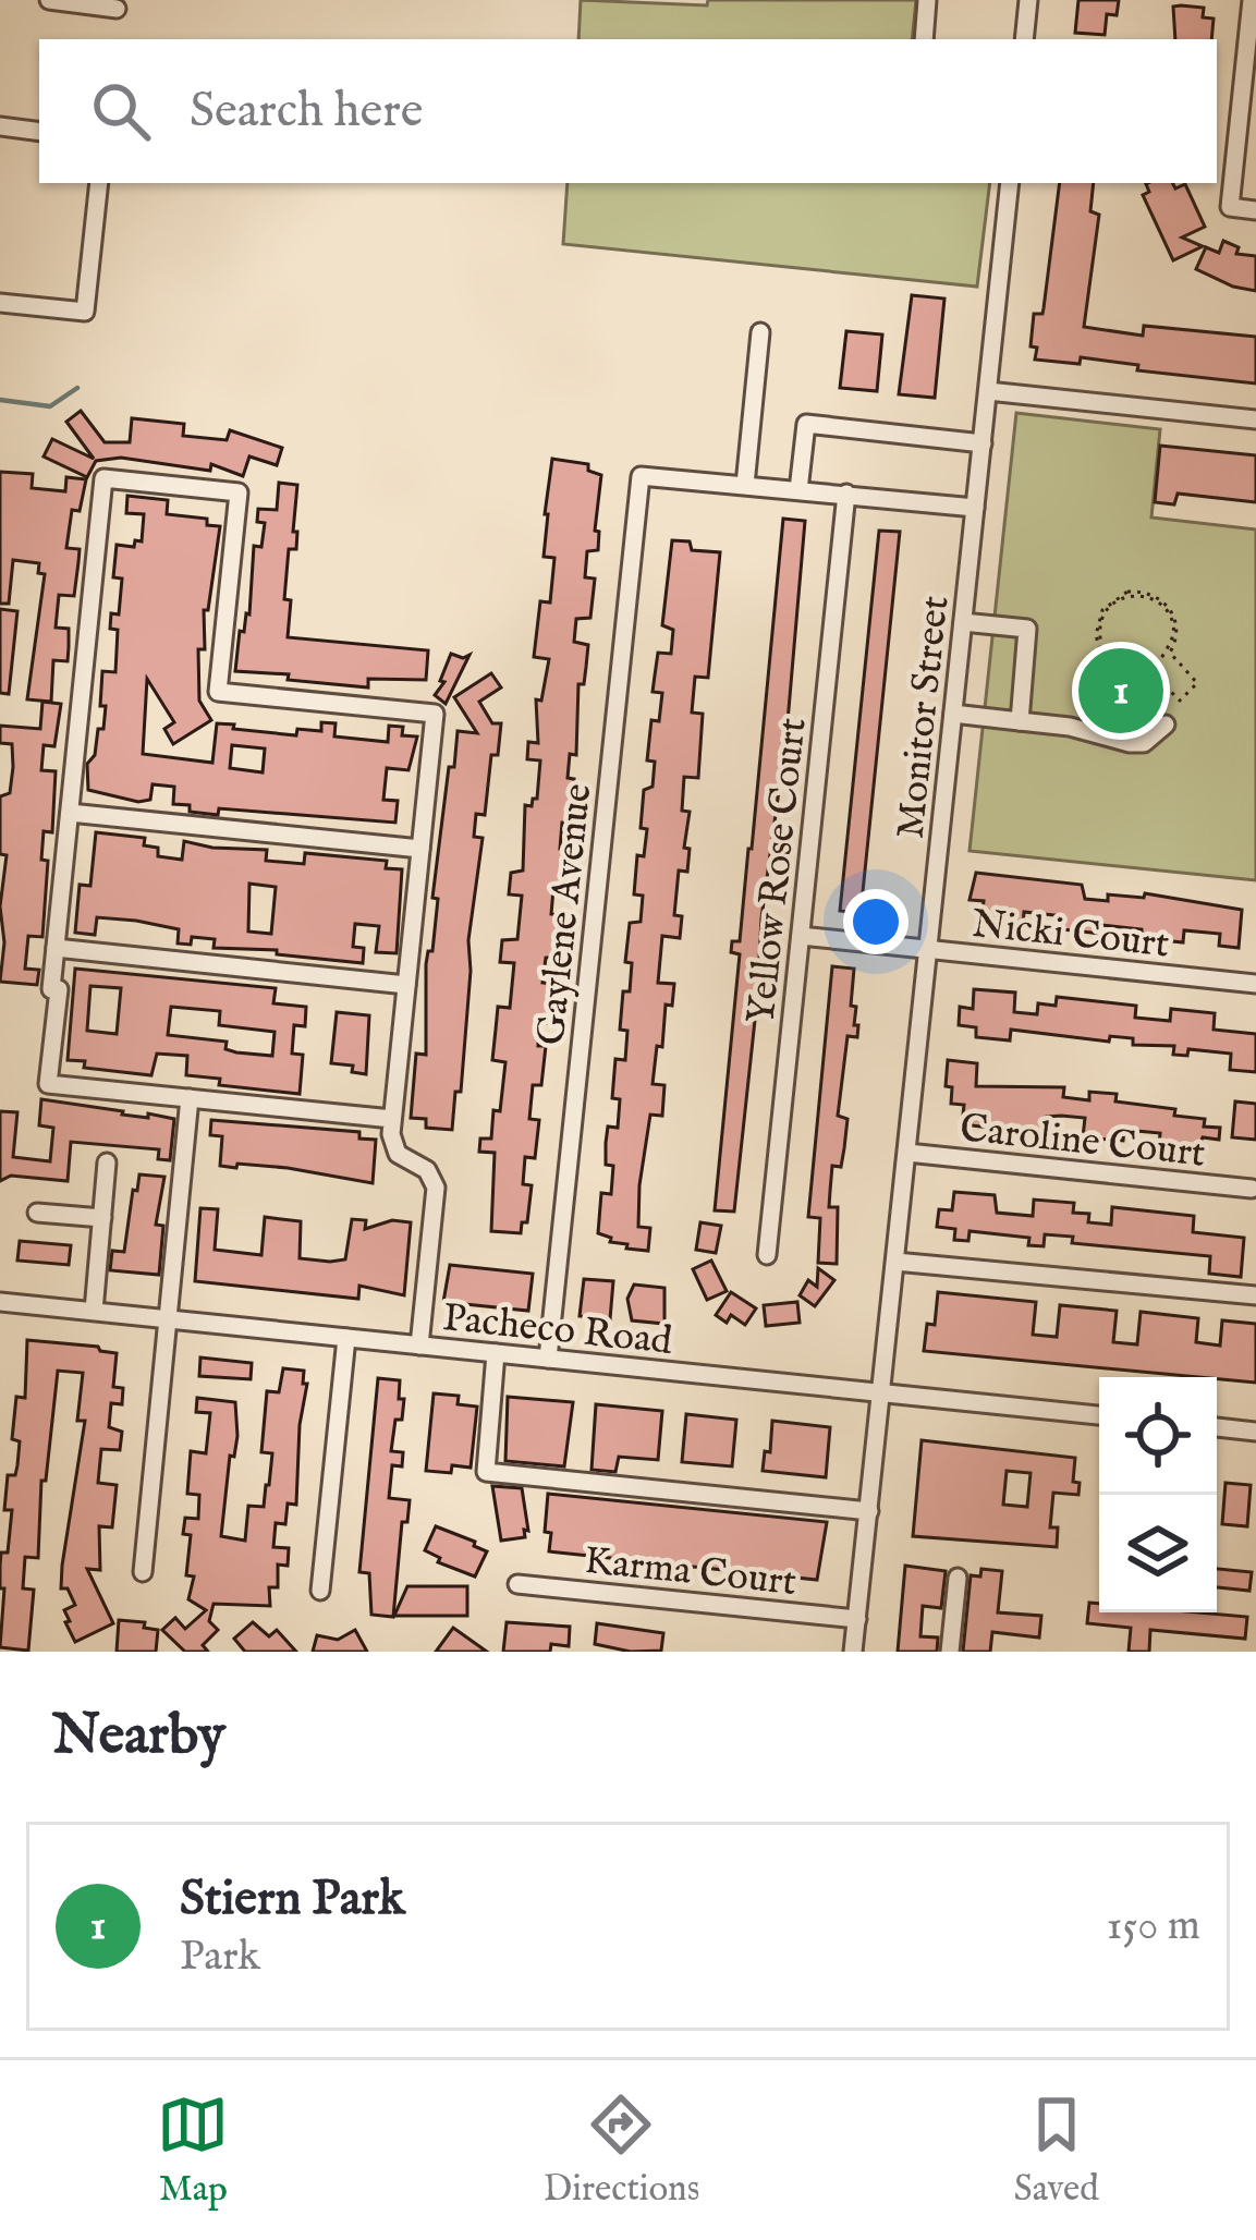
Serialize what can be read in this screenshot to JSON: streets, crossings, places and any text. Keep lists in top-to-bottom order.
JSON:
{
  "streets": {
    "street": [
      "Monitor Street",
      "Yellow Rose Court",
      "Gaylene Avenue",
      "Nicki Court",
      "Caroline Court",
      "Pacheco Road",
      "Karma Court"
    ]
  },
  "crossings": [
    ["Monitor Street", "Nicki Court"],
    ["Monitor Street", "Caroline Court"],
    ["Monitor Street", "Pacheco Road"],
    ["Monitor Street", "Karma Court"],
    ["Yellow Rose Court", "Nicki Court"],
    ["Gaylene Avenue", "Pacheco Road"]
  ],
  "page": {
    "search": "Search here",
    "pins": "1",
    "heading": "Nearby",
    "list": [
      {
        "mark": "1",
        "name": "Stiern Park",
        "note": "Park",
        "value": "150 m"
      }
    ],
    "nav": ["Map", "Directions", "Saved"]
  }
}
